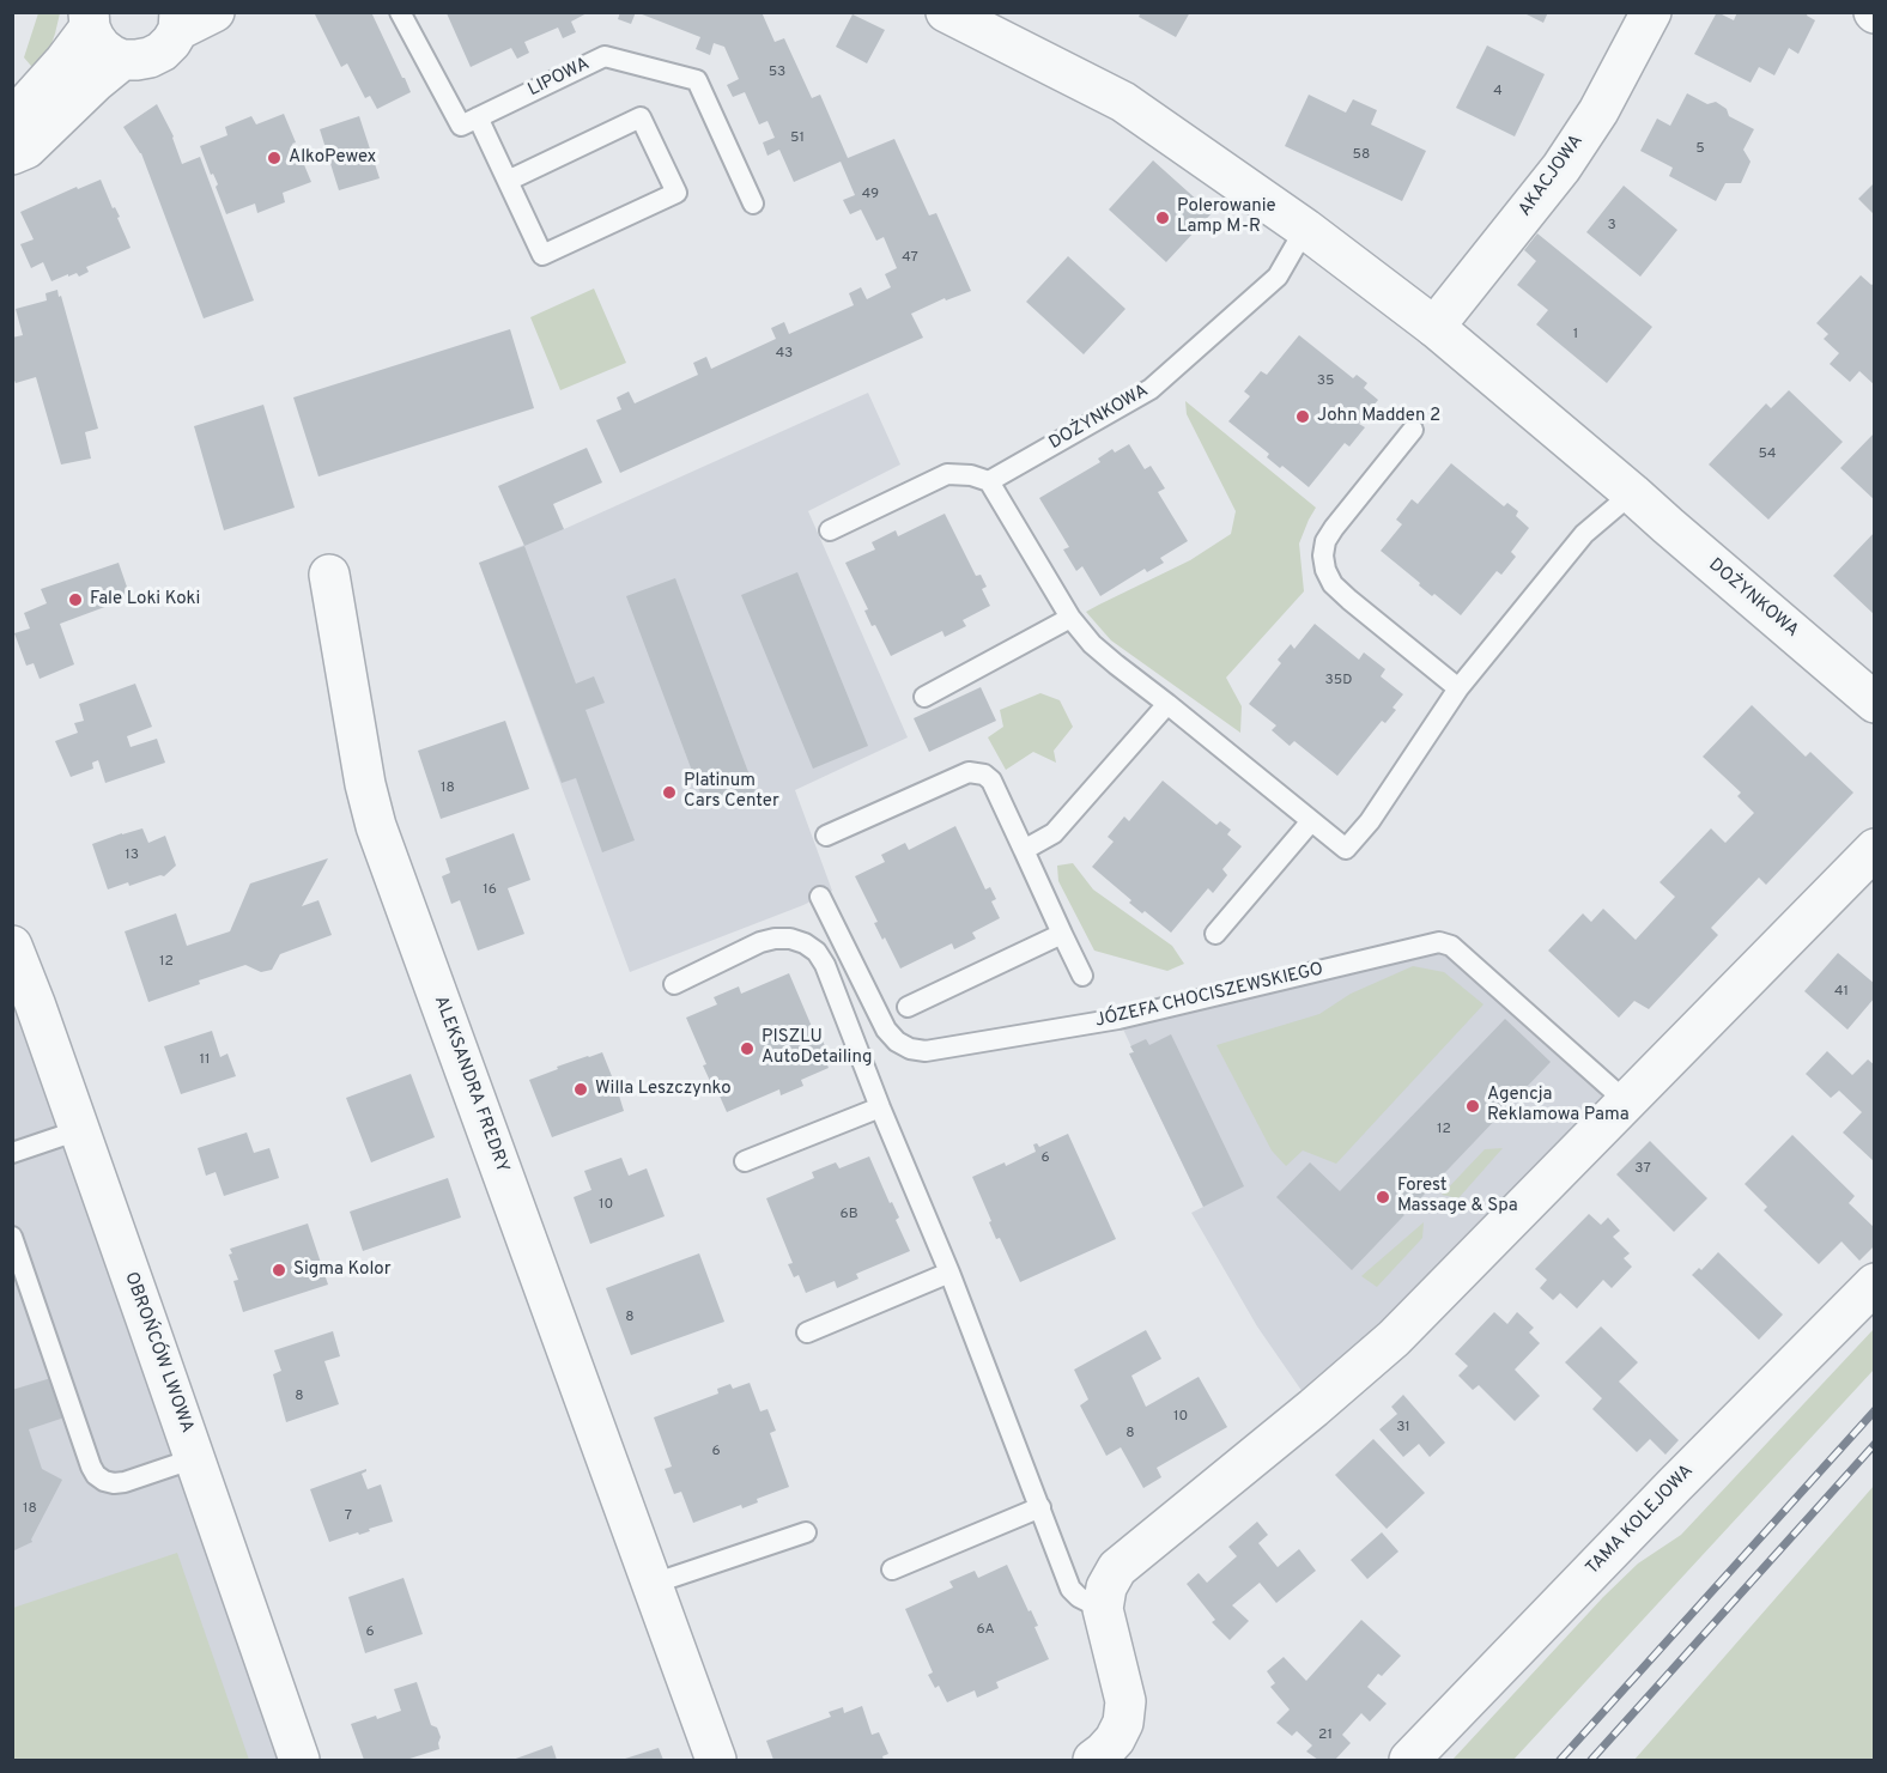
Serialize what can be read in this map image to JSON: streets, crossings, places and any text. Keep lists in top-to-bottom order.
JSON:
{
  "streets": {
    "street": [
      "AKACJOWA",
      "DOŻYNKOWA",
      "ALEKSANDRA FREDRY",
      "OBROŃCÓW LWOWA",
      "TAMA KOLEJOWA"
    ],
    "lane": ["LIPOWA", "JÓZEFA CHOCISZEWSKIEGO"]
  },
  "crossings": [
    ["AKACJOWA", "DOŻYNKOWA"]
  ],
  "places": [
    "AlkoPewex",
    "Polerowanie Lamp M-R",
    "John Madden 2",
    "Fale Loki Koki",
    "Platinum Cars Center",
    "PISZLU AutoDetailing",
    "Willa Leszczynko",
    "Agencja Reklamowa Pama",
    "Forest Massage & Spa",
    "Sigma Kolor"
  ],
  "house_numbers": [
    "53",
    "4",
    "51",
    "5",
    "58",
    "49",
    "3",
    "47",
    "1",
    "43",
    "35",
    "54",
    "35D",
    "18",
    "13",
    "16",
    "12",
    "41",
    "11",
    "12",
    "6",
    "37",
    "10",
    "6B",
    "8",
    "8",
    "10",
    "31",
    "8",
    "6",
    "18",
    "7",
    "6A",
    "6",
    "21"
  ]
}
